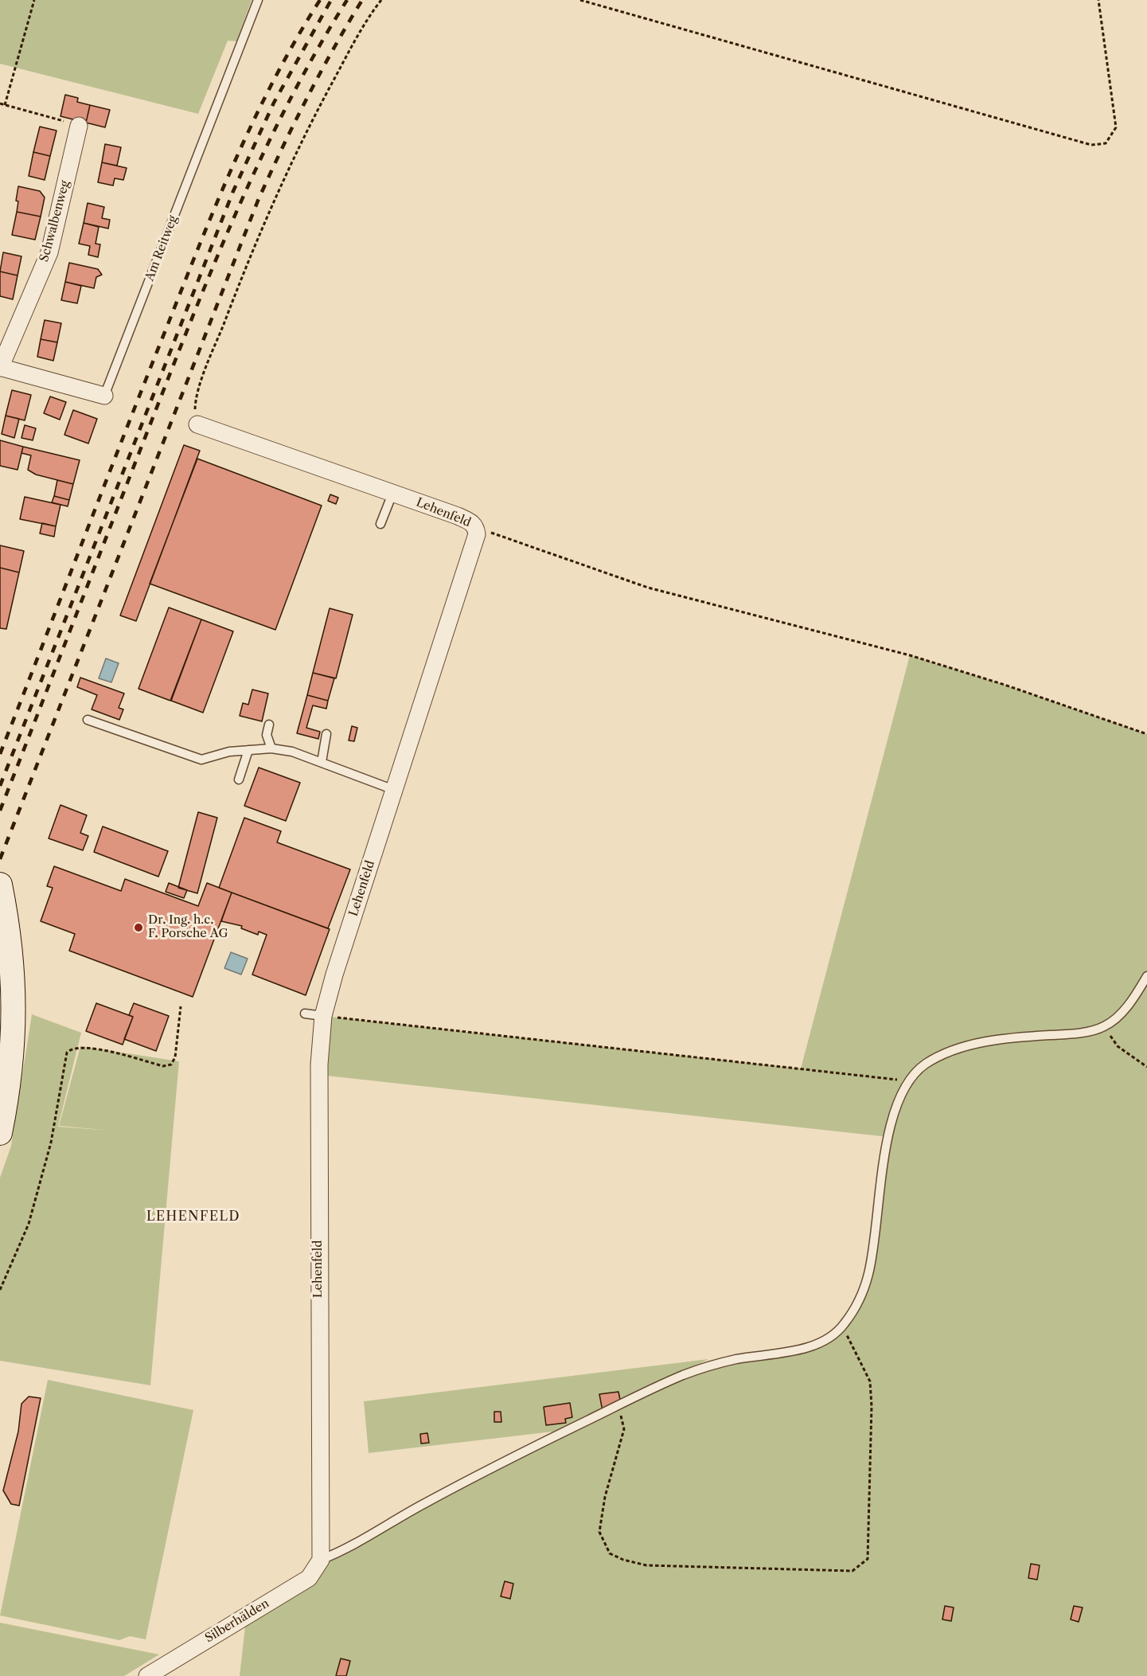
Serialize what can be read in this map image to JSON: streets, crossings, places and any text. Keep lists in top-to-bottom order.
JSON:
{
  "streets": {
    "street": [
      "Schwalbenweg",
      "Am Reitweg",
      "Lehenfeld",
      "Silberhälden"
    ]
  },
  "crossings": [
    ["Schwalbenweg", "Am Reitweg"],
    ["Lehenfeld", "Silberhälden"]
  ],
  "districts": ["LEHENFELD"],
  "places": ["Dr. Ing. h.c. F. Porsche AG"]
}
